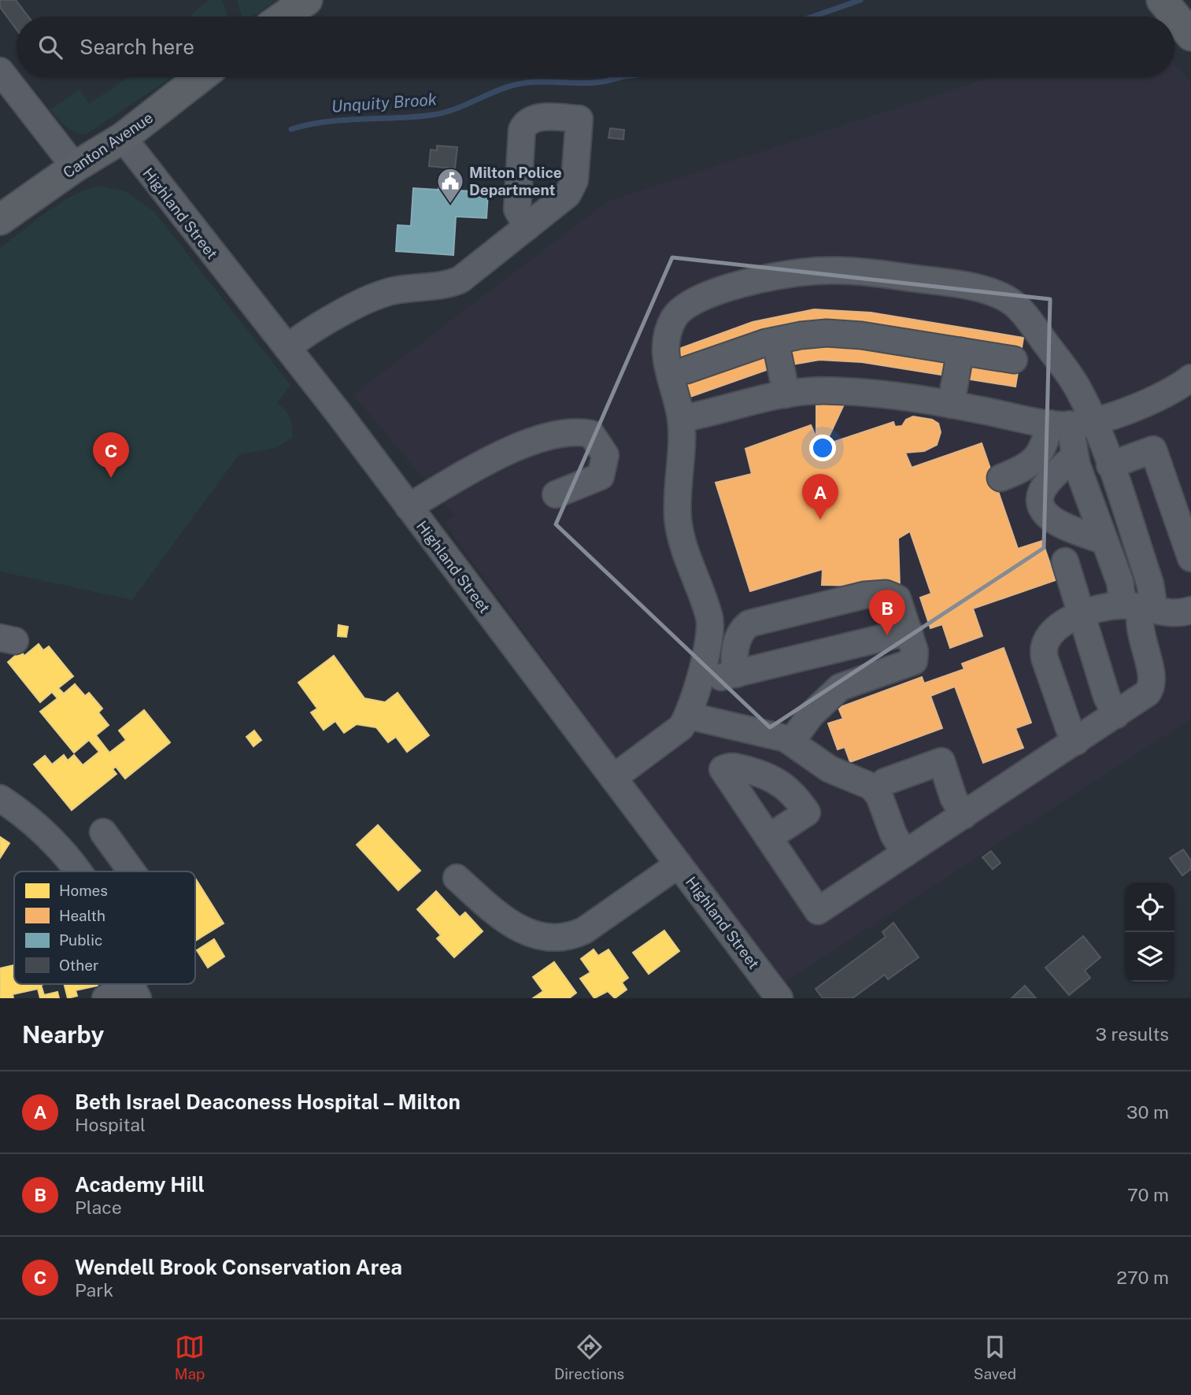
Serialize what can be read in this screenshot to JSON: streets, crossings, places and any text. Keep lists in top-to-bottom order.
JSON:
{
  "streets": {
    "main road": ["Canton Avenue"],
    "street": ["Highland Street"]
  },
  "crossings": [
    ["Canton Avenue", "Highland Street"]
  ],
  "water": ["Unquity Brook"],
  "places": {
    "public building": ["Milton Police Department"]
  },
  "legend": [
    "Homes",
    "Health",
    "Public",
    "Other"
  ],
  "page": {
    "search": "Search here",
    "pins": ["C", "A", "B"],
    "heading": ["Nearby", "3 results"],
    "list": [
      {
        "mark": "A",
        "name": "Beth Israel Deaconess Hospital – Milton",
        "note": "Hospital",
        "value": "30 m"
      },
      {
        "mark": "B",
        "name": "Academy Hill",
        "note": "Place",
        "value": "70 m"
      },
      {
        "mark": "C",
        "name": "Wendell Brook Conservation Area",
        "note": "Park",
        "value": "270 m"
      }
    ],
    "nav": ["Map", "Directions", "Saved"]
  }
}
